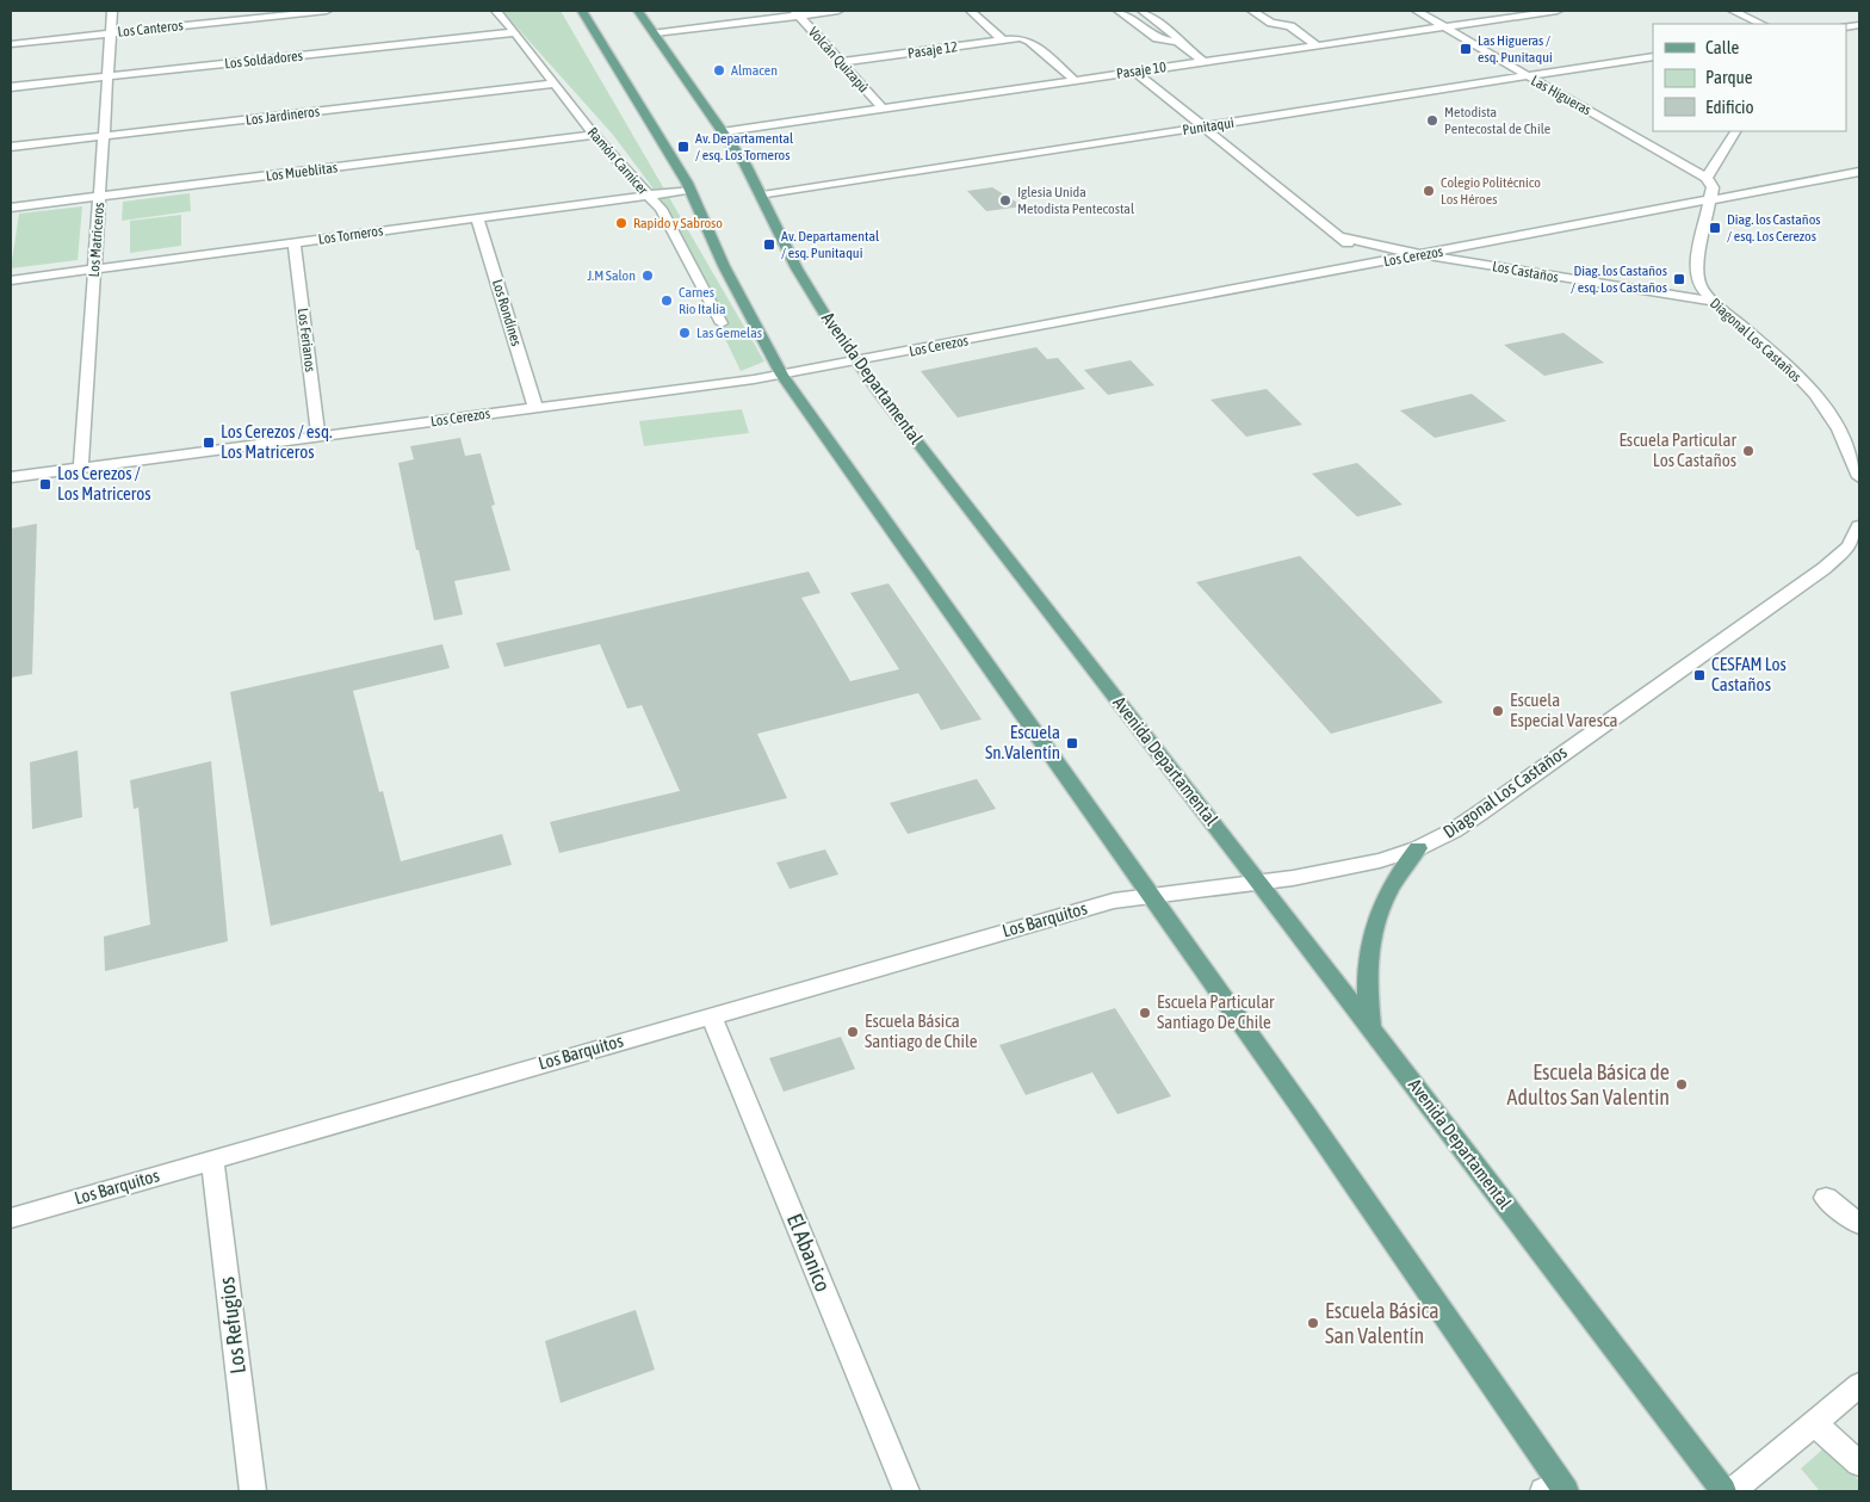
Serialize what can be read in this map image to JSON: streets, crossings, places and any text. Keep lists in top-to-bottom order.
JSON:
{
  "streets": {
    "main road": ["Avenida Departamental"],
    "street": [
      "Los Canteros",
      "Pasaje 12",
      "Los Soldadores",
      "Volcán Quizapú",
      "Pasaje 10",
      "Las Higueras",
      "Los Jardineros",
      "Punitaqui",
      "Ramón Carnicer",
      "Los Mueblitas",
      "Los Torneros",
      "Los Matriceros",
      "Los Cerezos",
      "Los Castaños",
      "Los Rondines",
      "Los Ferianos",
      "Diagonal Los Castaños",
      "Los Barquitos",
      "El Abanico",
      "Los Refugios"
    ]
  },
  "crossings": [
    ["Los Canteros", "Los Matriceros"],
    ["Pasaje 12", "Volcán Quizapú"],
    ["Pasaje 12", "Pasaje 10"],
    ["Los Soldadores", "Ramón Carnicer"],
    ["Los Soldadores", "Los Matriceros"],
    ["Volcán Quizapú", "Pasaje 10"],
    ["Pasaje 10", "Las Higueras"],
    ["Pasaje 10", "Los Castaños"],
    ["Pasaje 10", "Avenida Departamental"],
    ["Las Higueras", "Punitaqui"],
    ["Las Higueras", "Diagonal Los Castaños"],
    ["Los Jardineros", "Ramón Carnicer"],
    ["Los Jardineros", "Los Matriceros"],
    ["Punitaqui", "Los Castaños"],
    ["Punitaqui", "Avenida Departamental"],
    ["Ramón Carnicer", "Los Mueblitas"],
    ["Ramón Carnicer", "Los Torneros"],
    ["Los Mueblitas", "Los Matriceros"],
    ["Los Torneros", "Los Matriceros"],
    ["Los Torneros", "Los Rondines"],
    ["Los Torneros", "Los Ferianos"],
    ["Los Matriceros", "Los Cerezos"],
    ["Los Cerezos", "Los Castaños"],
    ["Los Cerezos", "Los Rondines"],
    ["Los Cerezos", "Los Ferianos"],
    ["Los Cerezos", "Diagonal Los Castaños"],
    ["Los Cerezos", "Avenida Departamental"],
    ["Los Castaños", "Diagonal Los Castaños"],
    ["Diagonal Los Castaños", "Avenida Departamental"],
    ["Diagonal Los Castaños", "Los Barquitos"],
    ["Los Barquitos", "El Abanico"],
    ["Los Barquitos", "Los Refugios"]
  ],
  "places": {
    "transit": [
      "Las Higueras / esq. Punitaqui",
      "Av. Departamental / esq. Los Torneros",
      "Diag. los Castaños / esq. Los Cerezos",
      "Av. Departamental / esq. Punitaqui",
      "Diag. los Castaños / esq. Los Castaños",
      "Los Cerezos / esq. Los Matriceros",
      "Los Cerezos / Los Matriceros",
      "CESFAM Los Castaños",
      "Escuela Sn.Valentín"
    ],
    "other": [
      "Almacen",
      "Metodista Pentecostal de Chile",
      "Colegio Politécnico Los Héroes",
      "Iglesia Unida Metodista Pentecostal",
      "Rapido y Sabroso",
      "J.M Salon",
      "Carnes Rio Italia",
      "Las Gemelas",
      "Escuela Particular Los Castaños",
      "Escuela Especial Varesca",
      "Escuela Particular Santiago De Chile",
      "Escuela Básica Santiago de Chile",
      "Escuela Básica de Adultos San Valentin",
      "Escuela Básica San Valentín"
    ]
  },
  "legend": ["Calle", "Parque", "Edificio"]
}
